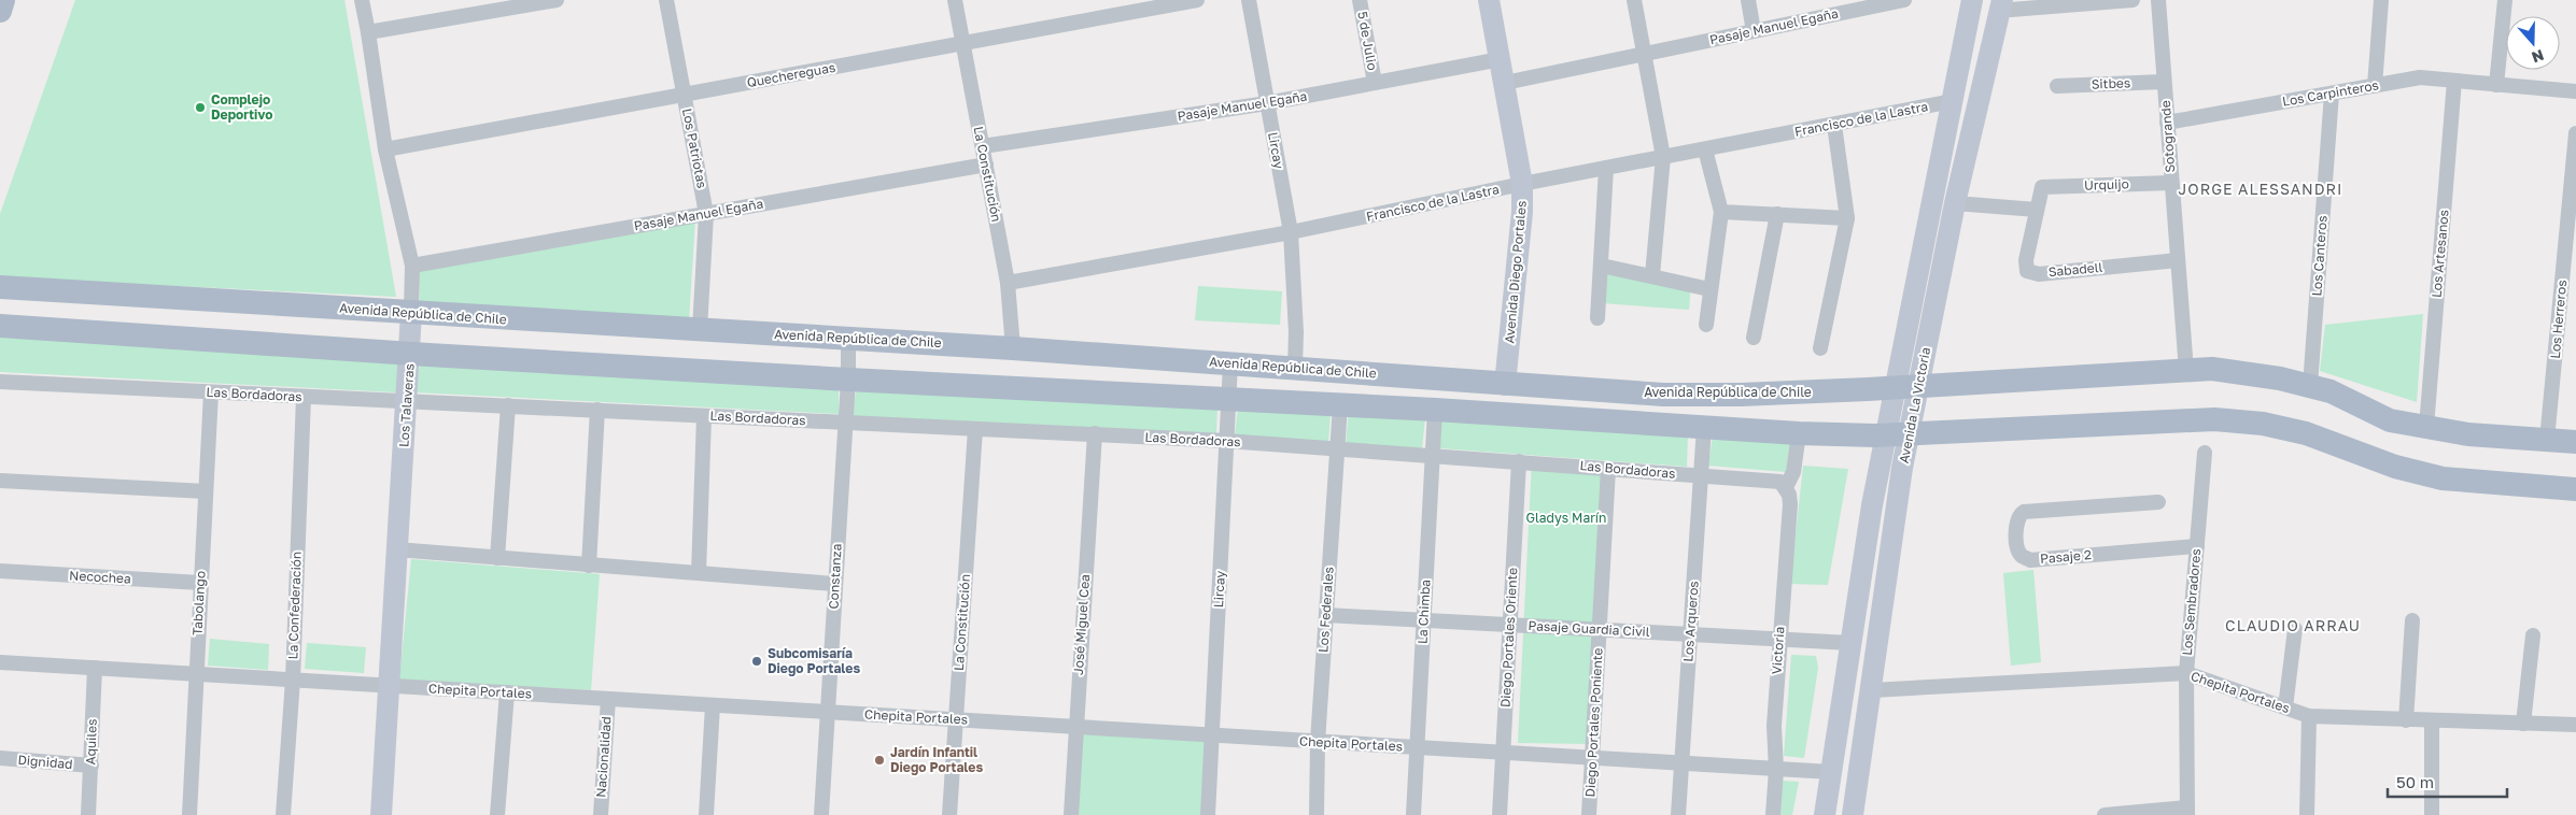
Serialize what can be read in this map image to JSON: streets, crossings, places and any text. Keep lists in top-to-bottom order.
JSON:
{
  "streets": {
    "main road": [
      "Avenida Diego Portales",
      "Avenida República de Chile",
      "Los Talaveras",
      "Avenida La Victoria"
    ],
    "street": [
      "Pasaje Manuel Egaña",
      "5 de Julio",
      "Quechereguas",
      "Sitbes",
      "Los Carpinteros",
      "Francisco de la Lastra",
      "Sotogrande",
      "Los Patriotas",
      "Lircay",
      "La Constitución",
      "Urquijo",
      "Los Artesanos",
      "Los Canteros",
      "Sabadell",
      "Los Herreros",
      "Las Bordadoras",
      "Pasaje 2",
      "Constanza",
      "Necochea",
      "Los Sembradores",
      "Tabolango",
      "La Confederación",
      "Los Federales",
      "La Chimba",
      "Los Arqueros",
      "José Miguel Cea",
      "Pasaje Guardia Civil",
      "Diego Portales Oriente",
      "Victoria",
      "Chepita Portales",
      "Diego Portales Poniente",
      "Aquiles",
      "Nacionalidad",
      "Dignidad"
    ]
  },
  "crossings": [
    ["Pasaje Manuel Egaña", "5 de Julio"],
    ["Pasaje Manuel Egaña", "Los Patriotas"],
    ["Pasaje Manuel Egaña", "Lircay"],
    ["Pasaje Manuel Egaña", "La Constitución"],
    ["Pasaje Manuel Egaña", "Avenida Diego Portales"],
    ["Pasaje Manuel Egaña", "Los Talaveras"],
    ["Quechereguas", "Los Patriotas"],
    ["Quechereguas", "La Constitución"],
    ["Quechereguas", "Los Talaveras"],
    ["Sitbes", "Sotogrande"],
    ["Los Carpinteros", "Sotogrande"],
    ["Los Carpinteros", "Los Artesanos"],
    ["Los Carpinteros", "Los Canteros"],
    ["Francisco de la Lastra", "Lircay"],
    ["Francisco de la Lastra", "La Constitución"],
    ["Francisco de la Lastra", "Avenida Diego Portales"],
    ["Francisco de la Lastra", "Avenida La Victoria"],
    ["Sotogrande", "Urquijo"],
    ["Sotogrande", "Sabadell"],
    ["Sotogrande", "Avenida República de Chile"],
    ["Los Patriotas", "Avenida República de Chile"],
    ["Lircay", "Avenida República de Chile"],
    ["Lircay", "Las Bordadoras"],
    ["Lircay", "Chepita Portales"],
    ["La Constitución", "Avenida República de Chile"],
    ["La Constitución", "Las Bordadoras"],
    ["La Constitución", "Chepita Portales"],
    ["Urquijo", "Sabadell"],
    ["Los Artesanos", "Avenida República de Chile"],
    ["Los Canteros", "Avenida República de Chile"],
    ["Avenida Diego Portales", "Avenida República de Chile"],
    ["Avenida República de Chile", "Los Herreros"],
    ["Avenida República de Chile", "Los Talaveras"],
    ["Avenida República de Chile", "Avenida La Victoria"],
    ["Avenida República de Chile", "Constanza"],
    ["Las Bordadoras", "Los Talaveras"],
    ["Las Bordadoras", "Constanza"],
    ["Las Bordadoras", "Tabolango"],
    ["Las Bordadoras", "La Confederación"],
    ["Las Bordadoras", "Los Federales"],
    ["Las Bordadoras", "La Chimba"],
    ["Las Bordadoras", "Los Arqueros"],
    ["Las Bordadoras", "José Miguel Cea"],
    ["Las Bordadoras", "Diego Portales Oriente"],
    ["Las Bordadoras", "Victoria"],
    ["Las Bordadoras", "Diego Portales Poniente"],
    ["Los Talaveras", "Chepita Portales"],
    ["Avenida La Victoria", "Pasaje Guardia Civil"],
    ["Avenida La Victoria", "Chepita Portales"],
    ["Pasaje 2", "Los Sembradores"],
    ["Constanza", "Chepita Portales"],
    ["Necochea", "Tabolango"],
    ["Los Sembradores", "Chepita Portales"],
    ["Tabolango", "Chepita Portales"],
    ["La Confederación", "Chepita Portales"],
    ["Los Federales", "Pasaje Guardia Civil"],
    ["Los Federales", "Chepita Portales"],
    ["La Chimba", "Pasaje Guardia Civil"],
    ["La Chimba", "Chepita Portales"],
    ["Los Arqueros", "Pasaje Guardia Civil"],
    ["Los Arqueros", "Chepita Portales"],
    ["José Miguel Cea", "Chepita Portales"],
    ["Pasaje Guardia Civil", "Diego Portales Oriente"],
    ["Pasaje Guardia Civil", "Victoria"],
    ["Pasaje Guardia Civil", "Diego Portales Poniente"],
    ["Diego Portales Oriente", "Chepita Portales"],
    ["Victoria", "Chepita Portales"],
    ["Chepita Portales", "Diego Portales Poniente"],
    ["Chepita Portales", "Aquiles"],
    ["Chepita Portales", "Nacionalidad"],
    ["Aquiles", "Dignidad"]
  ],
  "districts": ["JORGE ALESSANDRI", "CLAUDIO ARRAU"],
  "parks": ["Gladys Marín"],
  "places": ["Complejo Deportivo", "Subcomisaría Diego Portales", "Jardín Infantil Diego Portales"],
  "scale_bar": "50 m",
  "north": "bottom"
}
